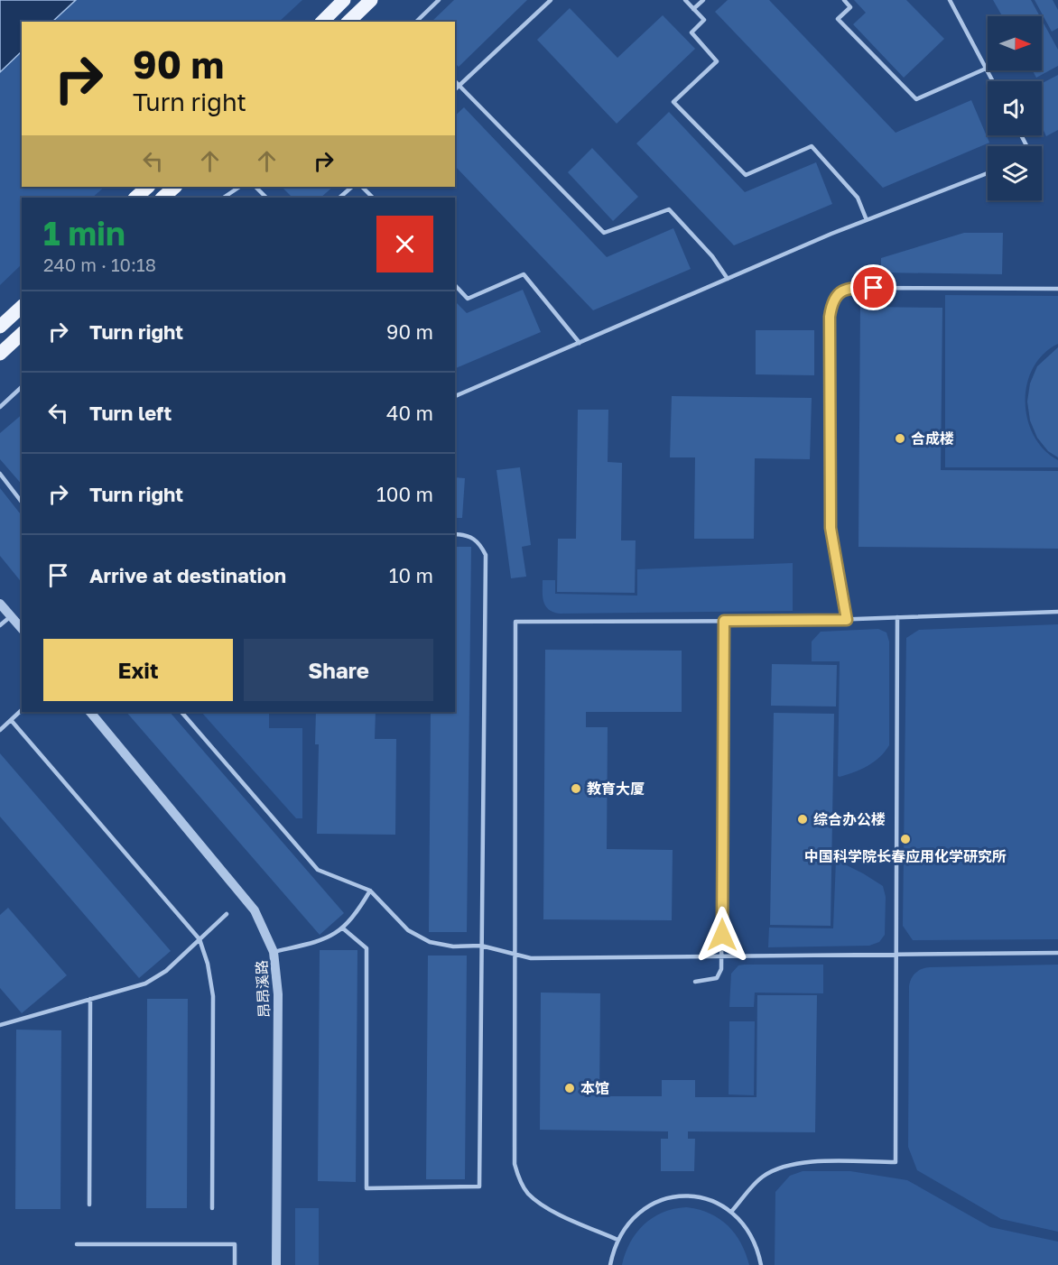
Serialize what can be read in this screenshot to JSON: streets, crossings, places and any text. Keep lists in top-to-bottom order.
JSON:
{
  "streets": {
    "street": ["昂昂溪路"]
  },
  "places": [
    "合成楼",
    "教育大厦",
    "综合办公楼",
    "中国科学院长春应用化学研究所",
    "本馆"
  ],
  "north": "right",
  "page": {
    "turn": ["90 m", "Turn right"],
    "heading": ["1 min", "240 m · 10:18"],
    "list": [
      {
        "name": "Turn right",
        "value": "90 m"
      },
      {
        "name": "Turn left",
        "value": "40 m"
      },
      {
        "name": "Turn right",
        "value": "100 m"
      },
      {
        "name": "Arrive at destination",
        "value": "10 m"
      }
    ],
    "buttons": ["Exit", "Share"]
  }
}
